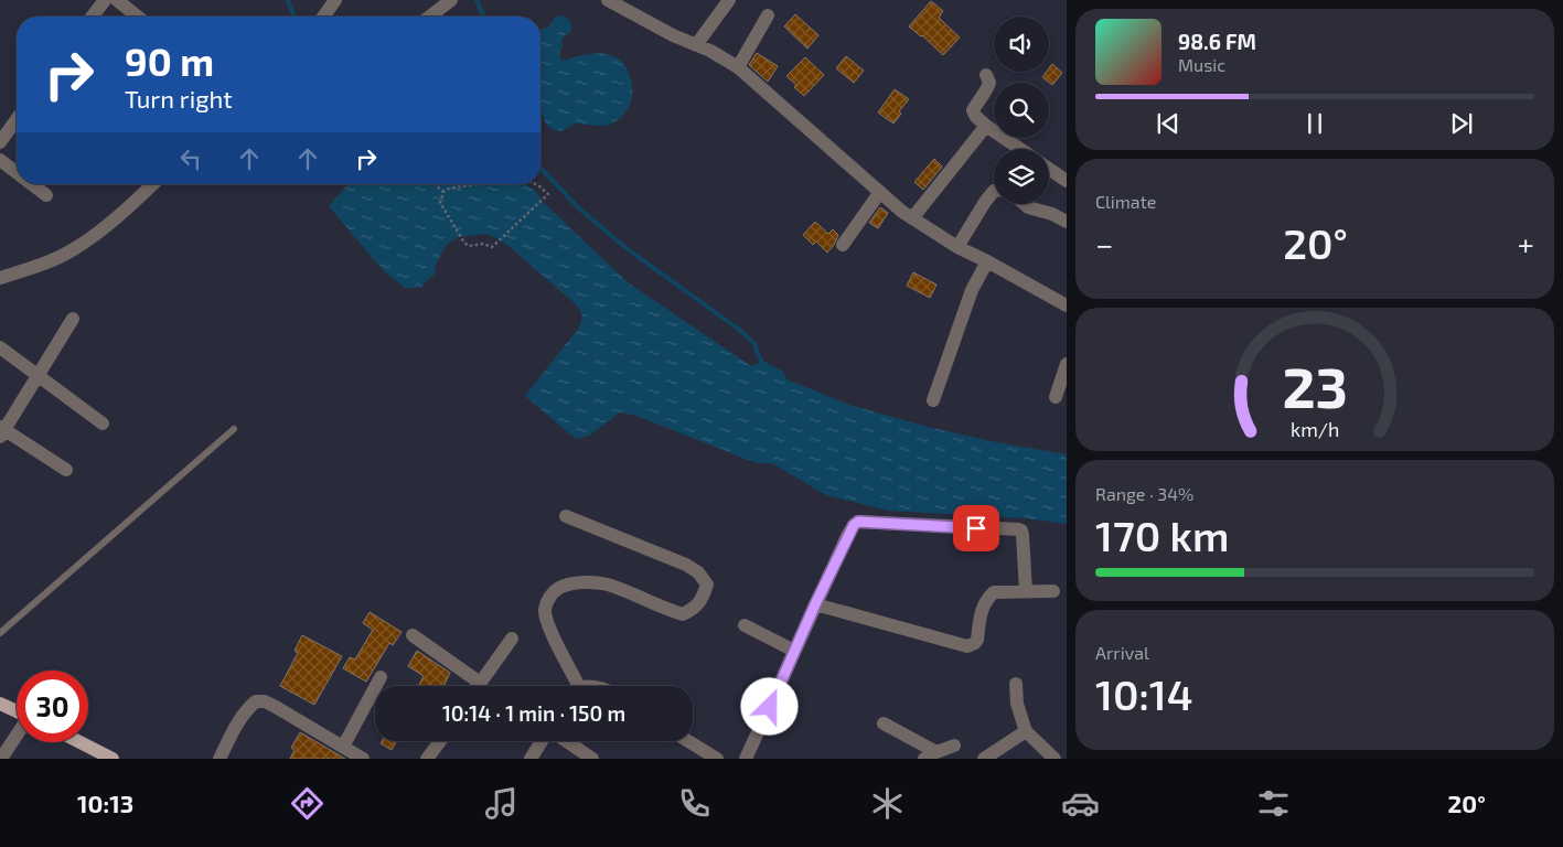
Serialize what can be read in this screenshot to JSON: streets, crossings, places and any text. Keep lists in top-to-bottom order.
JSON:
{
  "page": {
    "turn": ["90 m", "Turn right"],
    "song": ["98.6 FM", "Music"],
    "tile": [
      "Climate",
      ["Range · 34%", "170 km"],
      ["Arrival", "10:14"]
    ],
    "heat": ["−", "20°", "+"],
    "limit": "30",
    "trip": "10:14 · 1 min · 150 m",
    "tabs": ["10:13", "20°"],
    "gauge": ["23", "km/h"]
  }
}
